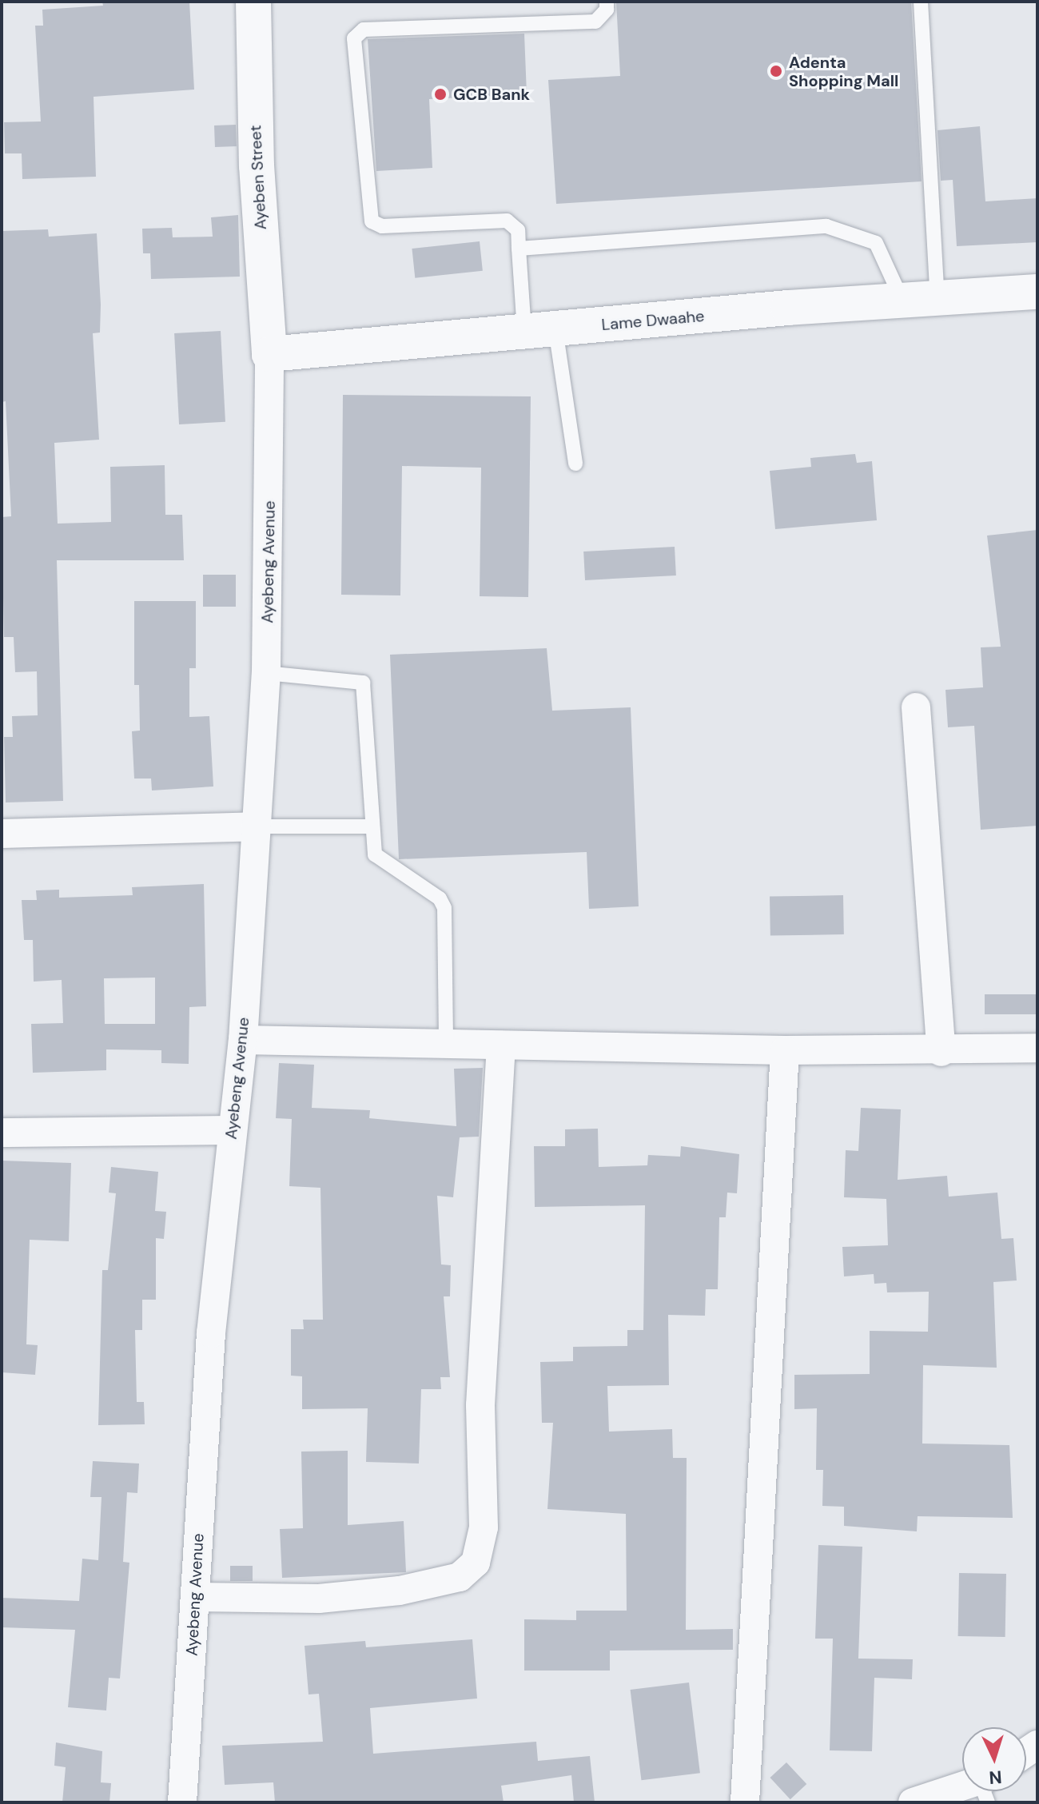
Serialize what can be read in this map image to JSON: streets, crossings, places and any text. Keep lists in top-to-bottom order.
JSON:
{
  "streets": {
    "street": ["Ayeben Street", "Lame Dwaahe", "Ayebeng Avenue"]
  },
  "crossings": [
    ["Ayeben Street", "Lame Dwaahe"],
    ["Ayeben Street", "Ayebeng Avenue"],
    ["Lame Dwaahe", "Ayebeng Avenue"]
  ],
  "places": ["Adenta Shopping Mall", "GCB Bank"],
  "north": "bottom"
}
